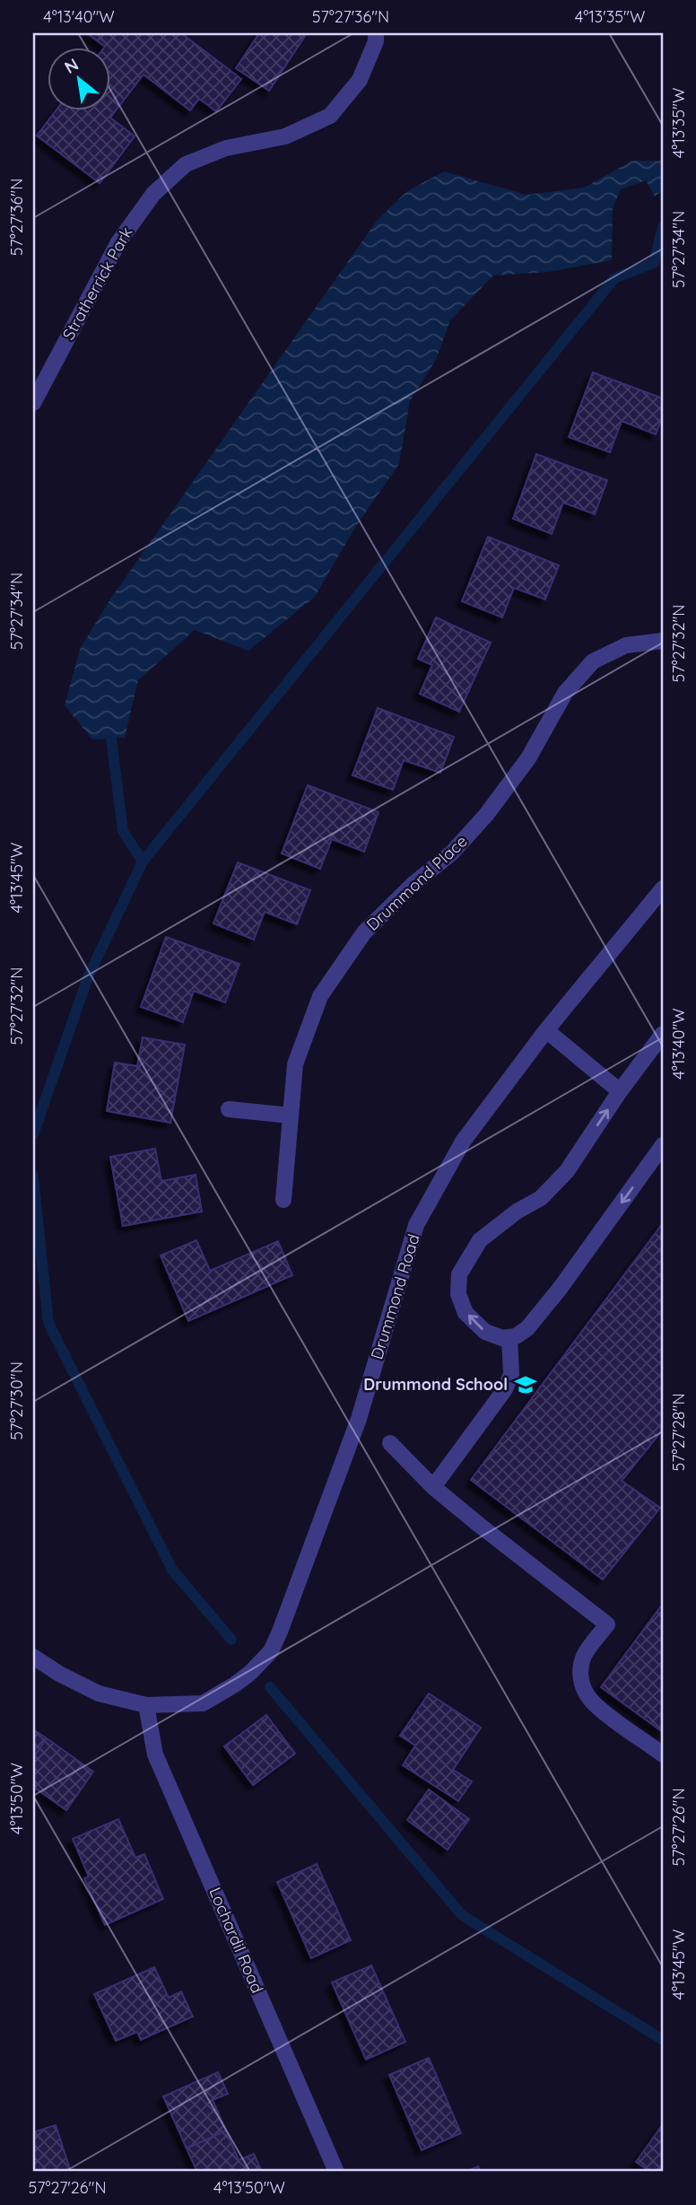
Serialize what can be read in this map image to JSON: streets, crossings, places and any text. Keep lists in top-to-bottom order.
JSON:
{
  "streets": {
    "street": [
      "Stratherrick Park",
      "Drummond Place",
      "Drummond Road",
      "Lochardil Road"
    ]
  },
  "crossings": [
    ["Drummond Road", "Lochardil Road"]
  ],
  "places": {
    "school or university": ["Drummond School"]
  },
  "north": "top left",
  "coordinates": [
    "4°13'40\"W",
    "57°27'36\"N",
    "4°13'35\"W",
    "57°27'34\"N",
    "57°27'32\"N",
    "4°13'45\"W",
    "57°27'30\"N",
    "57°27'28\"N",
    "4°13'50\"W",
    "57°27'26\"N"
  ]
}
